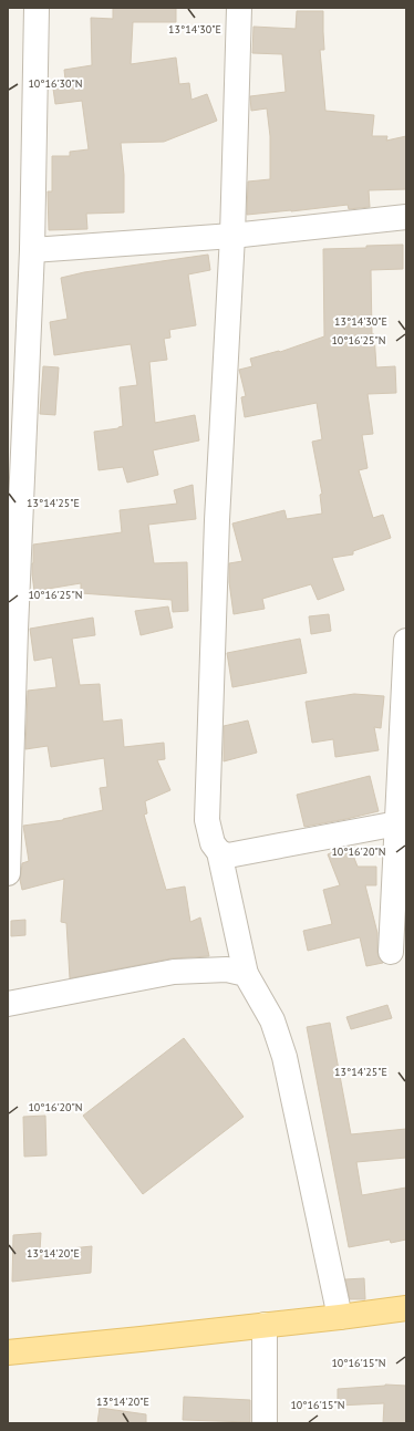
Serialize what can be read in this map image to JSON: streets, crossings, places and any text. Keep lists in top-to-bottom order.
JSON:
{
  "coordinates": [
    "13°14'30\"E",
    "10°16'30\"N",
    "10°16'25\"N",
    "13°14'25\"E",
    "10°16'20\"N",
    "13°14'20\"E",
    "10°16'15\"N"
  ]
}
